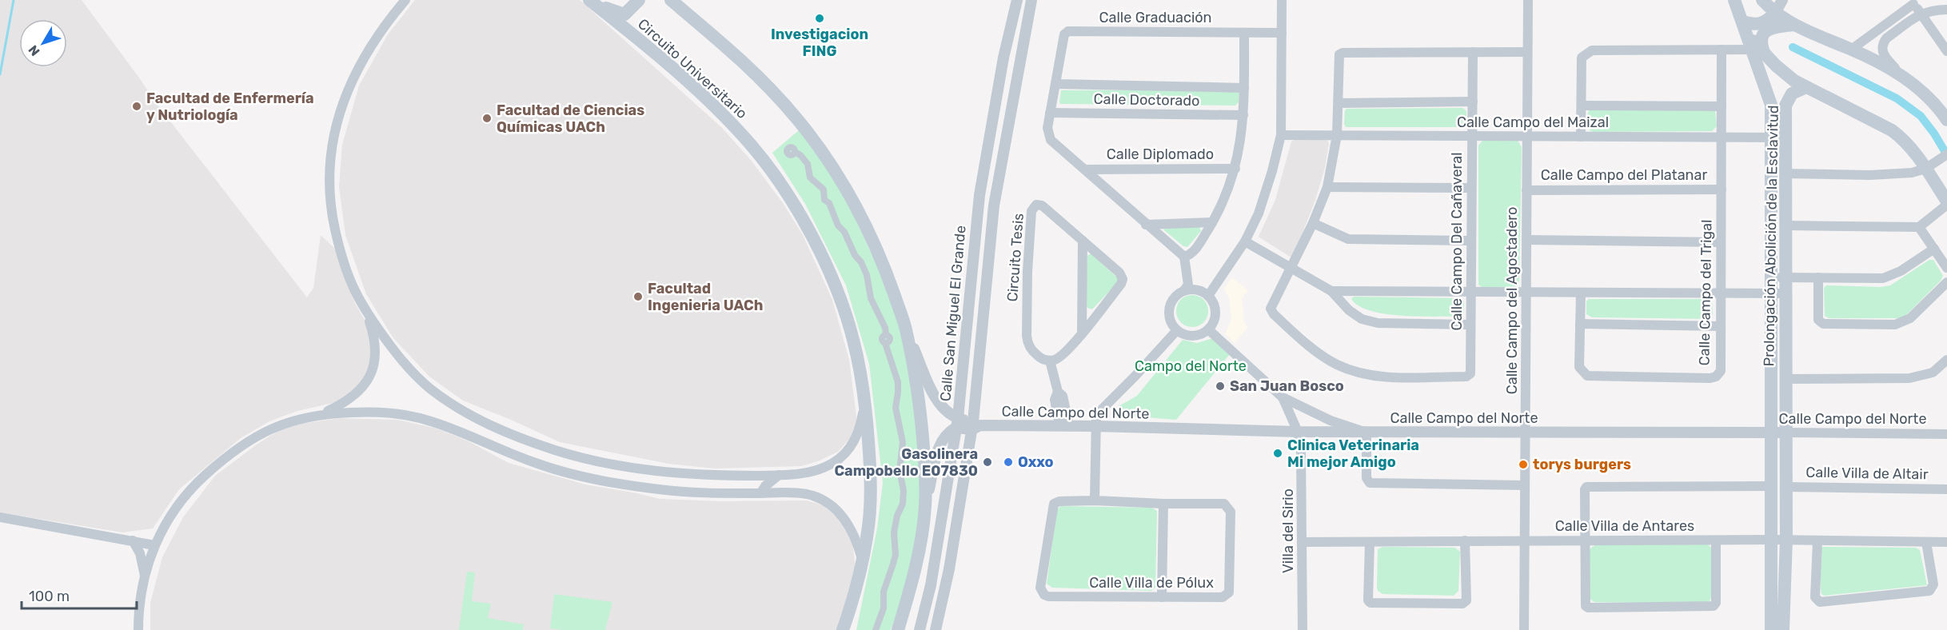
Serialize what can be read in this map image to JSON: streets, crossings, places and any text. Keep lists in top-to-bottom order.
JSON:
{
  "streets": {
    "main road": ["Circuito Universitario", "Prolongación Abolición de la Esclavitud"],
    "street": [
      "Calle Graduación",
      "Calle Doctorado",
      "Calle Campo del Maizal",
      "Calle Diplomado",
      "Calle Campo del Platanar",
      "Calle Campo Del Cañaveral",
      "Circuito Tesis",
      "Calle Campo del Trigal",
      "Calle Campo del Agostadero",
      "Calle San Miguel El Grande",
      "Calle Campo del Norte",
      "Calle Villa de Altair",
      "Calle Villa de Antares",
      "Villa del Sirio",
      "Calle Villa de Pólux"
    ]
  },
  "crossings": [
    ["Calle Graduación", "Calle Doctorado"],
    ["Calle Campo del Maizal", "Prolongación Abolición de la Esclavitud"],
    ["Calle Campo del Maizal", "Calle Campo Del Cañaveral"],
    ["Calle Campo del Maizal", "Calle Campo del Trigal"],
    ["Calle Campo del Maizal", "Calle Campo del Agostadero"],
    ["Calle Campo del Platanar", "Calle Campo del Trigal"],
    ["Calle Campo del Platanar", "Calle Campo del Agostadero"],
    ["Prolongación Abolición de la Esclavitud", "Calle Campo del Norte"],
    ["Prolongación Abolición de la Esclavitud", "Calle Villa de Altair"],
    ["Prolongación Abolición de la Esclavitud", "Calle Villa de Antares"],
    ["Calle Campo del Agostadero", "Calle Campo del Norte"],
    ["Calle Campo del Agostadero", "Calle Villa de Antares"],
    ["Calle San Miguel El Grande", "Calle Campo del Norte"],
    ["Calle Campo del Norte", "Villa del Sirio"],
    ["Calle Villa de Antares", "Villa del Sirio"]
  ],
  "parks": ["Campo del Norte"],
  "places": [
    "Investigacion FING",
    "Facultad de Enfermería y Nutriología",
    "Facultad de Ciencias Químicas UACh",
    "Facultad Ingenieria UACh",
    "San Juan Bosco",
    "Clinica Veterinaria Mi mejor Amigo",
    "Gasolinera Campobello E07830",
    "Oxxo",
    "torys burgers"
  ],
  "scale_bar": "100 m",
  "north": "bottom left"
}
